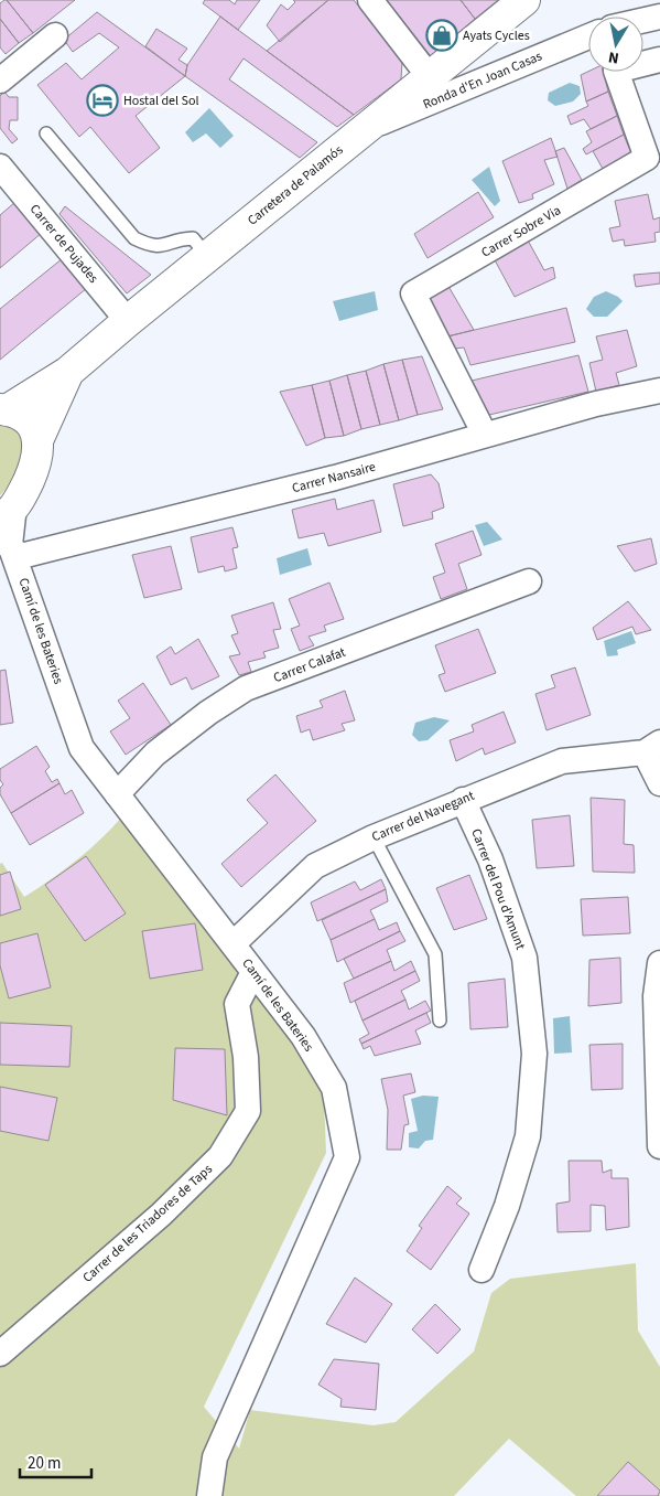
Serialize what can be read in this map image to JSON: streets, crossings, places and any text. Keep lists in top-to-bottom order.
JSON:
{
  "streets": {
    "main road": ["Carretera de Palamós"],
    "street": [
      "Ronda d'En Joan Casas",
      "Carrer Sobre Via",
      "Carrer de Pujades",
      "Carrer Nansaire",
      "Camí de les Bateries",
      "Carrer Calafat",
      "Carrer del Navegant",
      "Carrer del Pou d'Amunt",
      "Carrer de les Triadores de Taps"
    ]
  },
  "crossings": [
    ["Ronda d'En Joan Casas", "Carretera de Palamós"],
    ["Carretera de Palamós", "Carrer de Pujades"],
    ["Carretera de Palamós", "Carrer Nansaire"],
    ["Carretera de Palamós", "Camí de les Bateries"],
    ["Carrer Sobre Via", "Carrer Nansaire"],
    ["Carrer Nansaire", "Camí de les Bateries"],
    ["Camí de les Bateries", "Carrer Calafat"],
    ["Camí de les Bateries", "Carrer del Navegant"],
    ["Camí de les Bateries", "Carrer de les Triadores de Taps"],
    ["Carrer del Navegant", "Carrer del Pou d'Amunt"]
  ],
  "places": {
    "shop": ["Ayats Cycles"],
    "hotel": ["Hostal del Sol"]
  },
  "scale_bar": "20 m",
  "north": "bottom"
}
